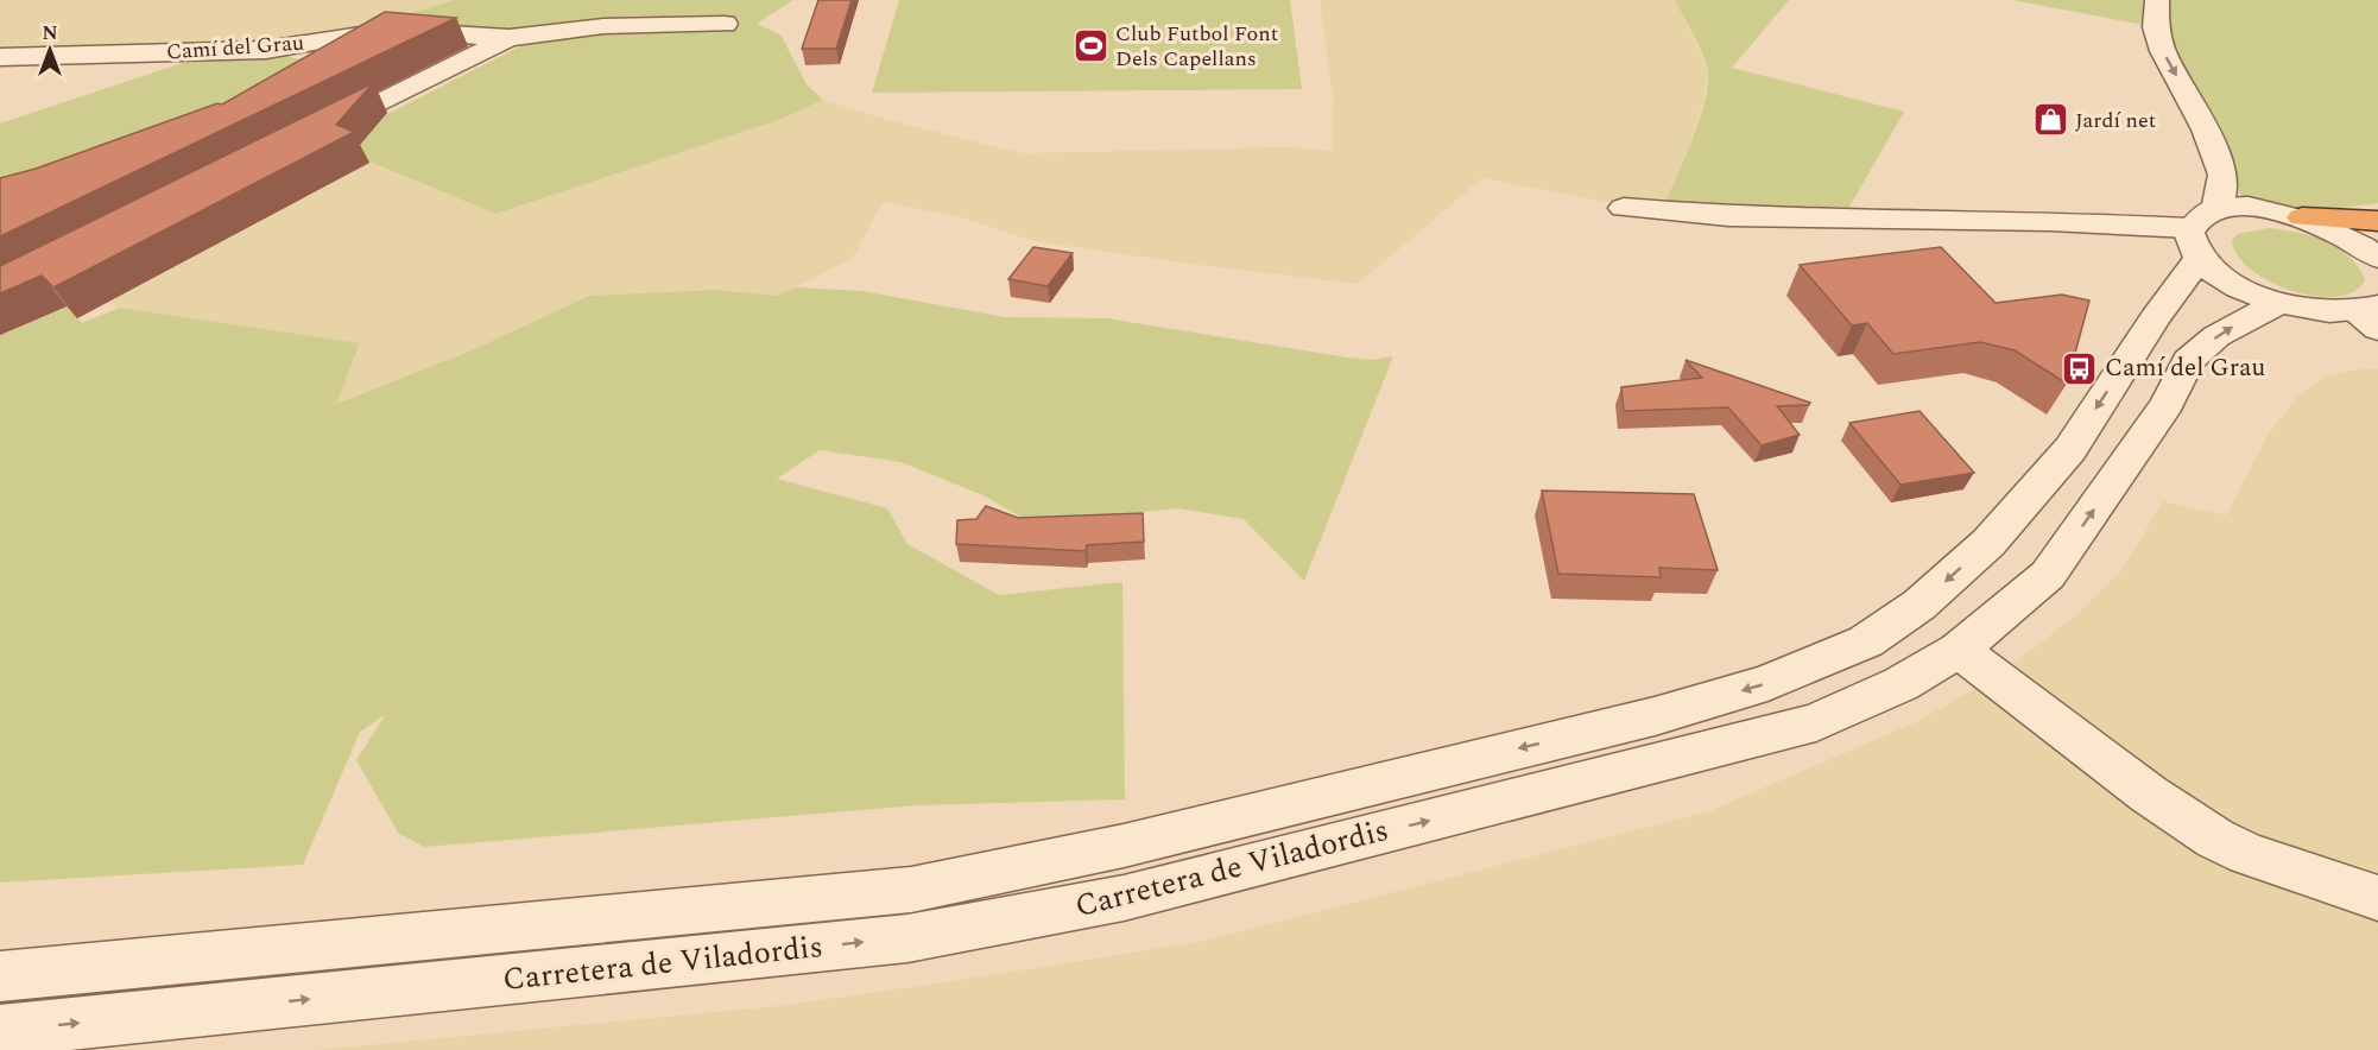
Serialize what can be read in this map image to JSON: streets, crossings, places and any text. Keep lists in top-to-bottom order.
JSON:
{
  "streets": {
    "street": ["Camí del Grau", "Carretera de Viladordis"]
  },
  "places": {
    "sports": ["Club Futbol Font Dels Capellans"],
    "shop": ["Jardí net"],
    "bus stop": ["Camí del Grau"]
  },
  "north": "top"
}
